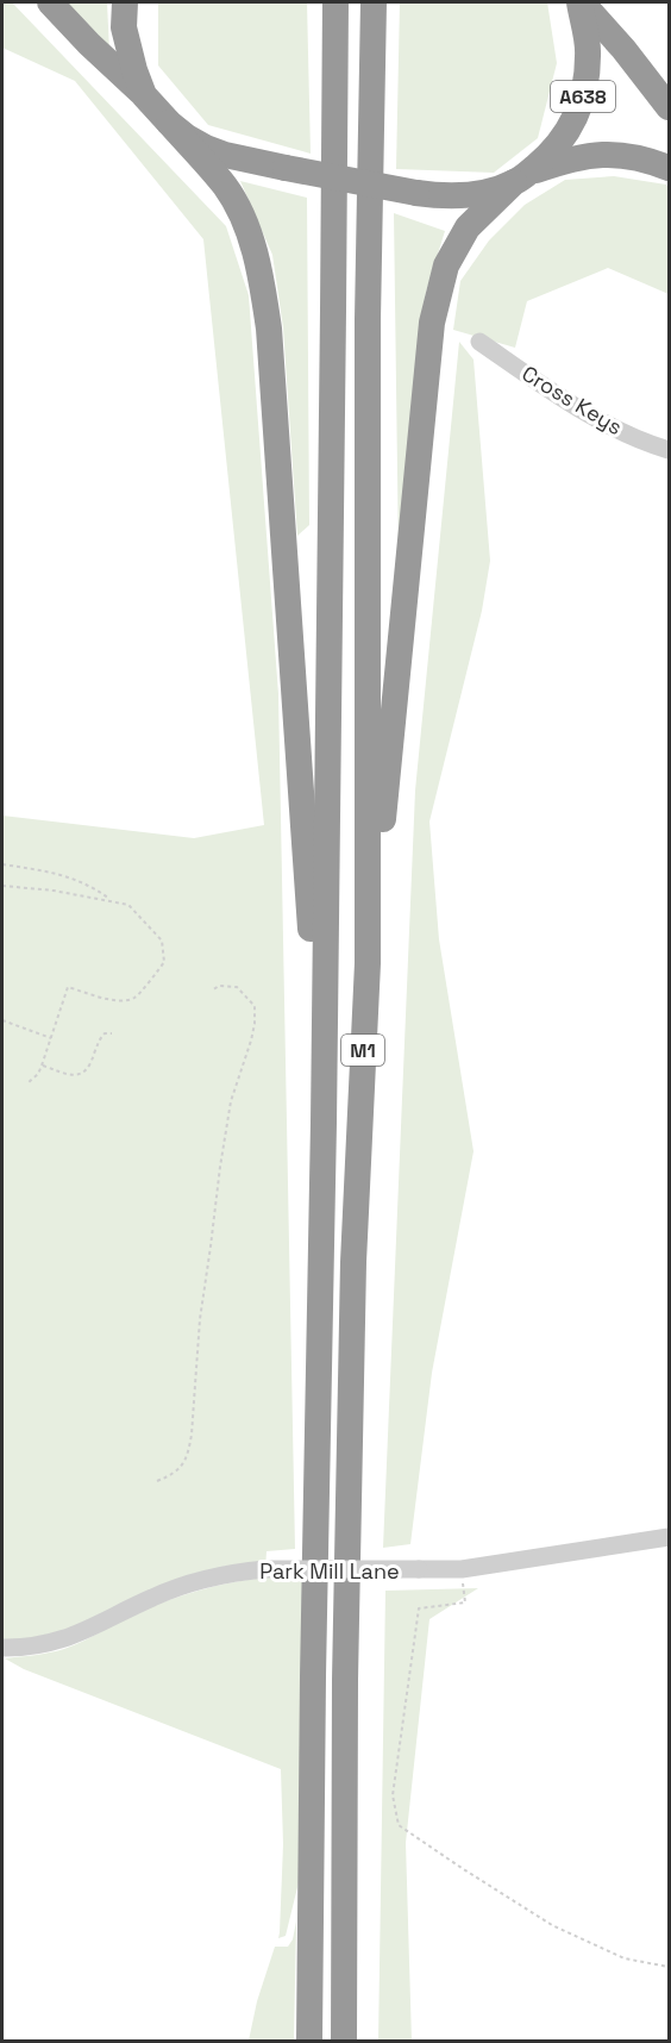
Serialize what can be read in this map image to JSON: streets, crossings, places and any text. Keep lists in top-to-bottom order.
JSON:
{
  "streets": {
    "highway": ["A638", "M1"],
    "street": ["Cross Keys", "Park Mill Lane"]
  }
}
